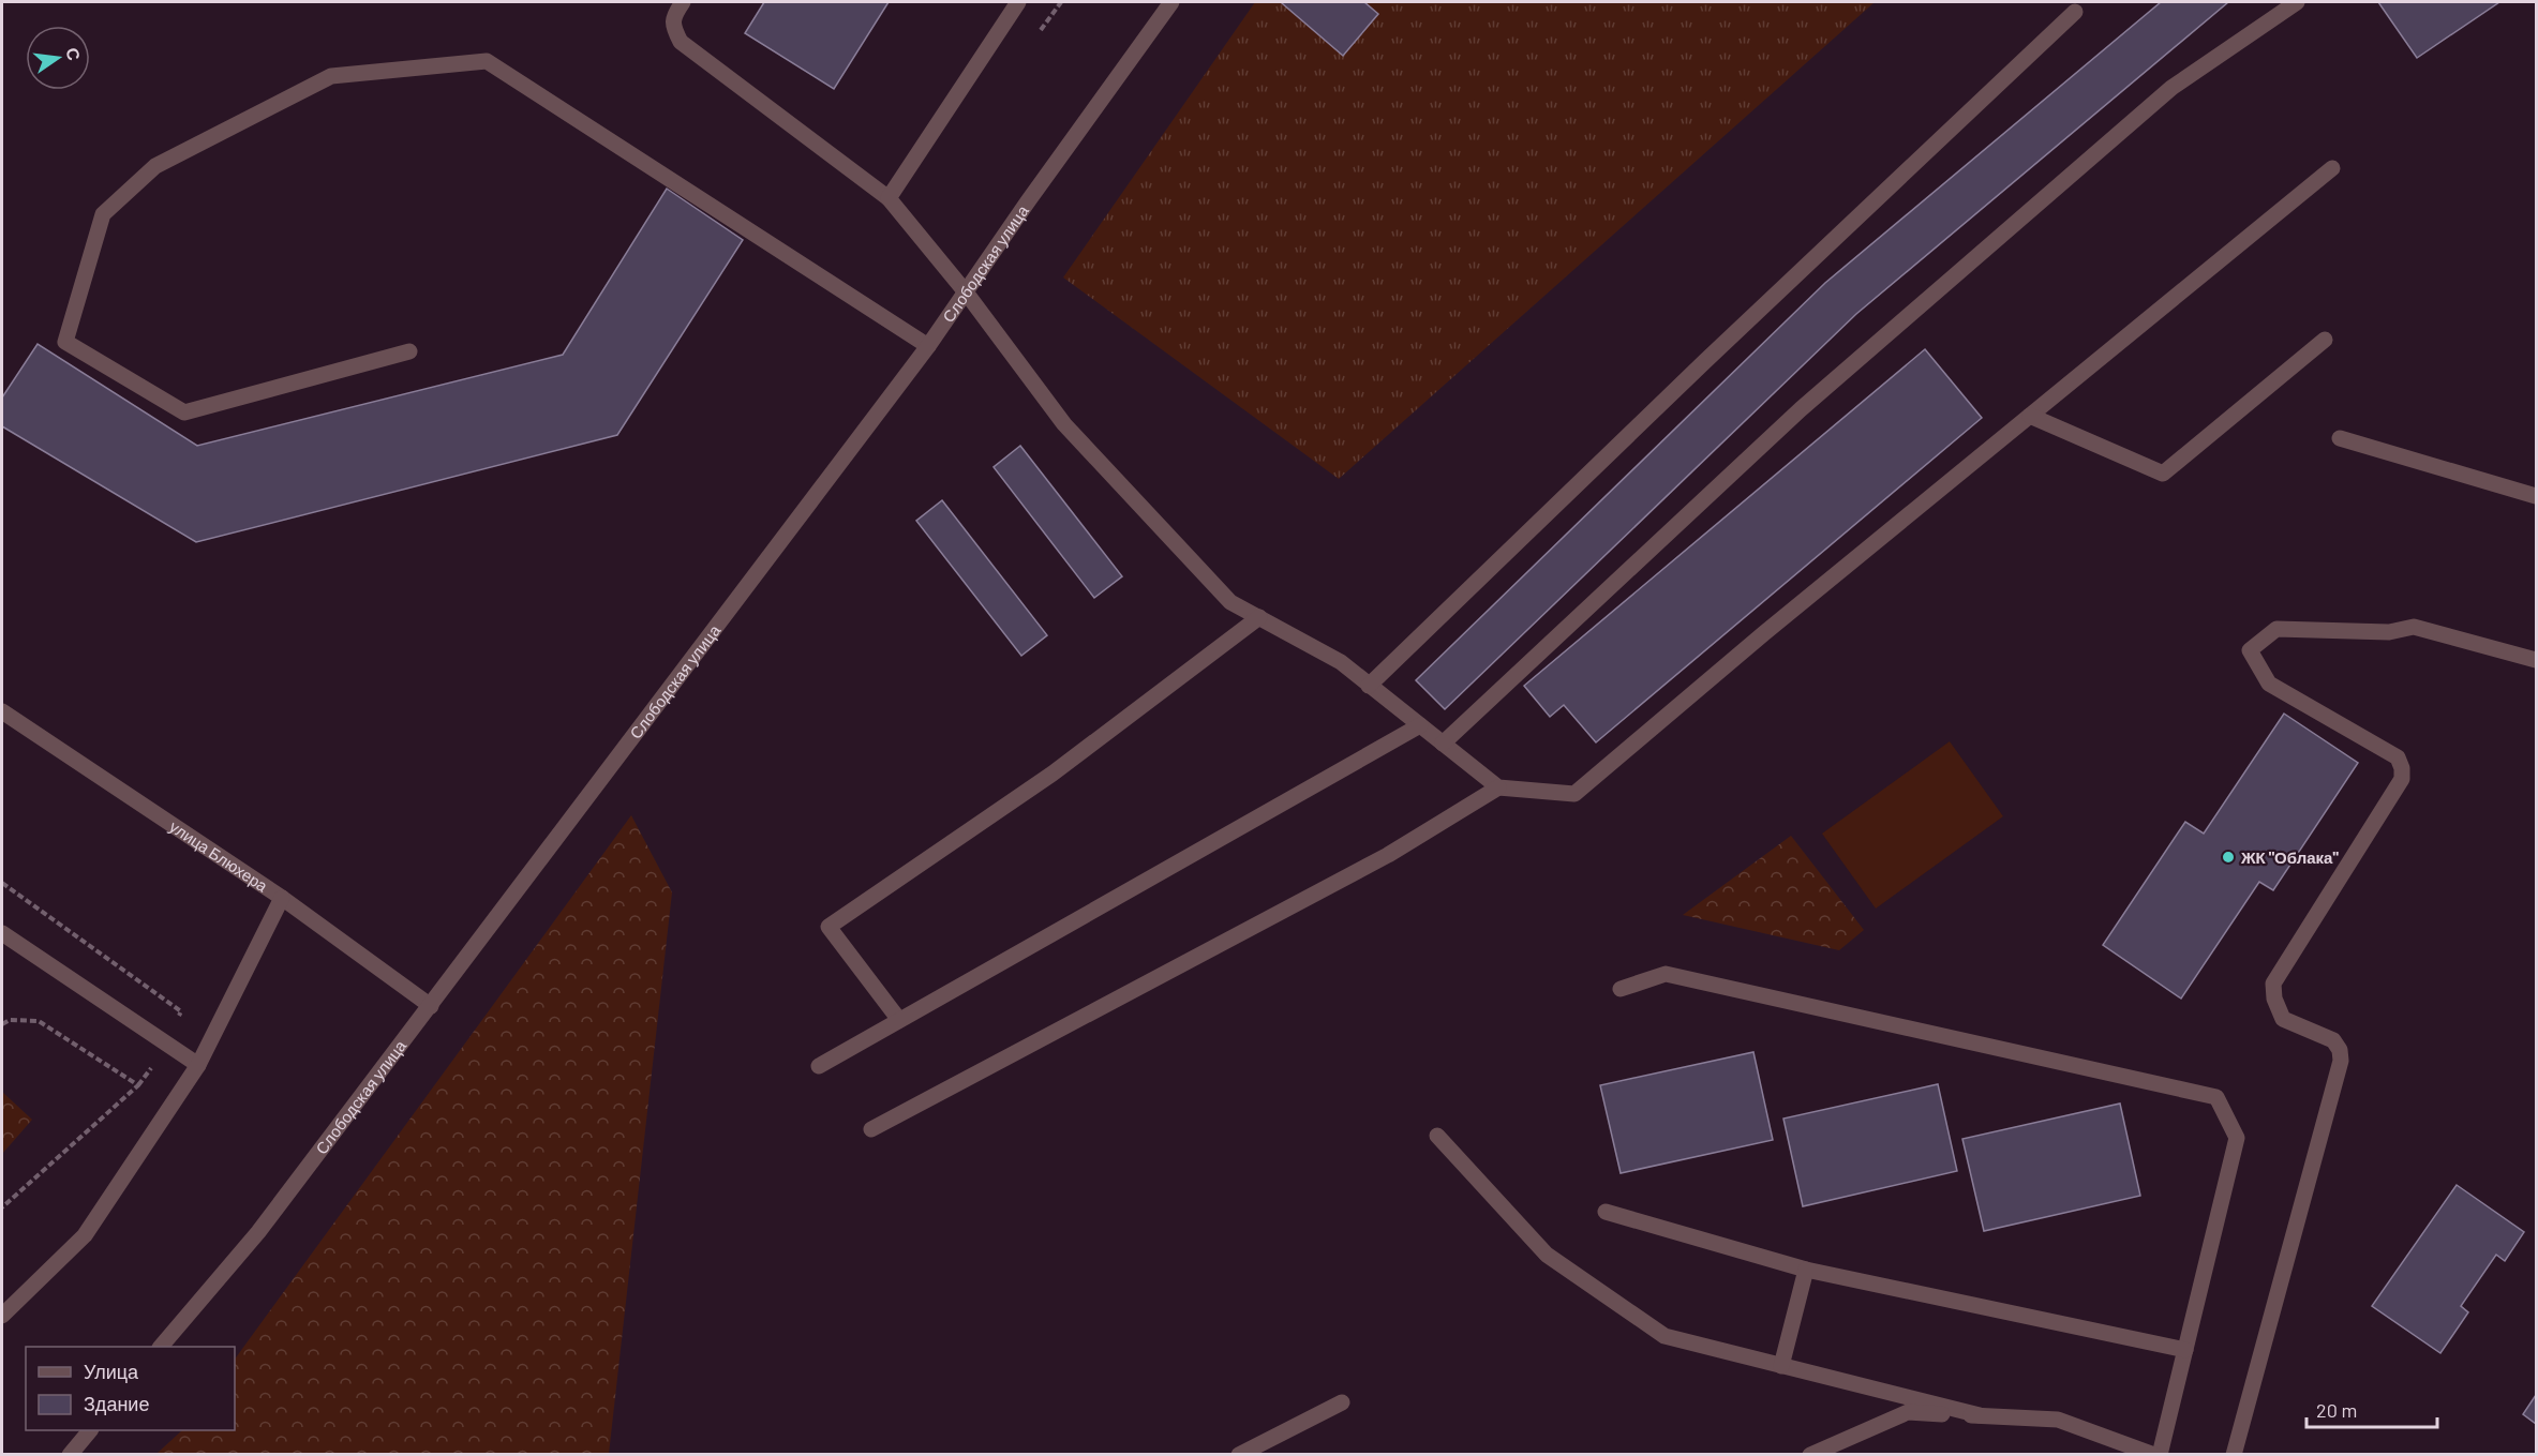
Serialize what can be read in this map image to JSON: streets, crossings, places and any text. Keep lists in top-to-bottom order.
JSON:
{
  "streets": {
    "street": ["Слободская улица", "улица Блюхера"]
  },
  "crossings": [
    ["Слободская улица", "улица Блюхера"]
  ],
  "places": ["ЖК \"Облака\""],
  "legend": ["Улица", "Здание"],
  "scale_bar": "20 m",
  "north": "right"
}
